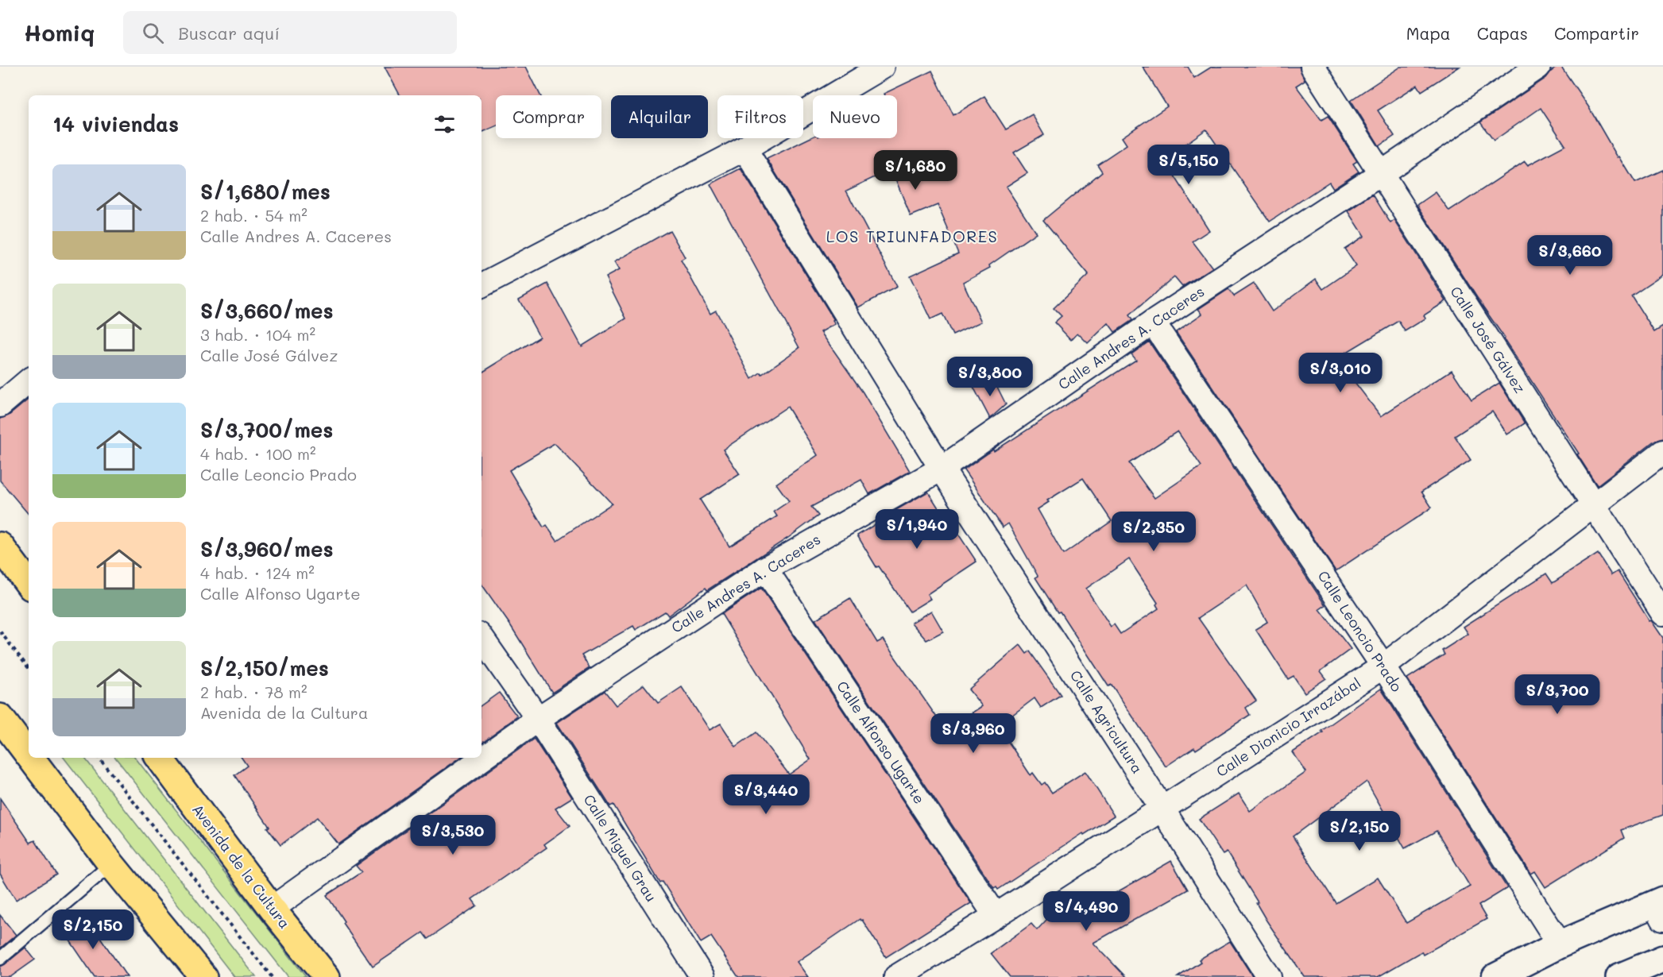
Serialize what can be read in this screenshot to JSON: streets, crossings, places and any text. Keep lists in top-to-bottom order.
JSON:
{
  "streets": {
    "highway": ["Avenida de la Cultura"],
    "street": [
      "Calle Andres A. Caceres",
      "Calle José Gálvez",
      "Calle Leoncio Prado",
      "Calle Agricultura",
      "Calle Dionicio Irrazábal",
      "Calle Alfonso Ugarte",
      "Calle Miguel Grau"
    ]
  },
  "crossings": [
    ["Calle Andres A. Caceres", "Calle José Gálvez"],
    ["Calle Andres A. Caceres", "Calle Leoncio Prado"],
    ["Calle Andres A. Caceres", "Calle Agricultura"],
    ["Calle Andres A. Caceres", "Calle Alfonso Ugarte"],
    ["Calle Andres A. Caceres", "Calle Miguel Grau"],
    ["Calle Andres A. Caceres", "Avenida de la Cultura"],
    ["Calle José Gálvez", "Calle Dionicio Irrazábal"],
    ["Calle Leoncio Prado", "Calle Dionicio Irrazábal"],
    ["Calle Agricultura", "Calle Dionicio Irrazábal"],
    ["Calle Dionicio Irrazábal", "Calle Alfonso Ugarte"]
  ],
  "districts": ["LOS TRIUNFADORES"],
  "page": {
    "header": "Homiq",
    "search": "Buscar aquí",
    "nav": ["Mapa", "Capas", "Compartir"],
    "chip": [
      "Comprar",
      "Alquilar",
      "Filtros",
      "Nuevo"
    ],
    "heading": "14 viviendas",
    "price": [
      "S/5,150",
      "S/1,680",
      "S/3,660",
      "S/3,010",
      "S/3,800",
      "S/1,940",
      "S/2,350",
      "S/3,700",
      "S/3,960",
      "S/3,440",
      "S/2,150",
      "S/3,530",
      "S/4,490",
      "S/2,150"
    ],
    "list": [
      {
        "name": "S/1,680/mes",
        "note": "2 hab. · 54 m² · Calle Andres A. Caceres"
      },
      {
        "name": "S/3,660/mes",
        "note": "3 hab. · 104 m² · Calle José Gálvez"
      },
      {
        "name": "S/3,700/mes",
        "note": "4 hab. · 100 m² · Calle Leoncio Prado"
      },
      {
        "name": "S/3,960/mes",
        "note": "4 hab. · 124 m² · Calle Alfonso Ugarte"
      },
      {
        "name": "S/2,150/mes",
        "note": "2 hab. · 78 m² · Avenida de la Cultura"
      }
    ]
  }
}
